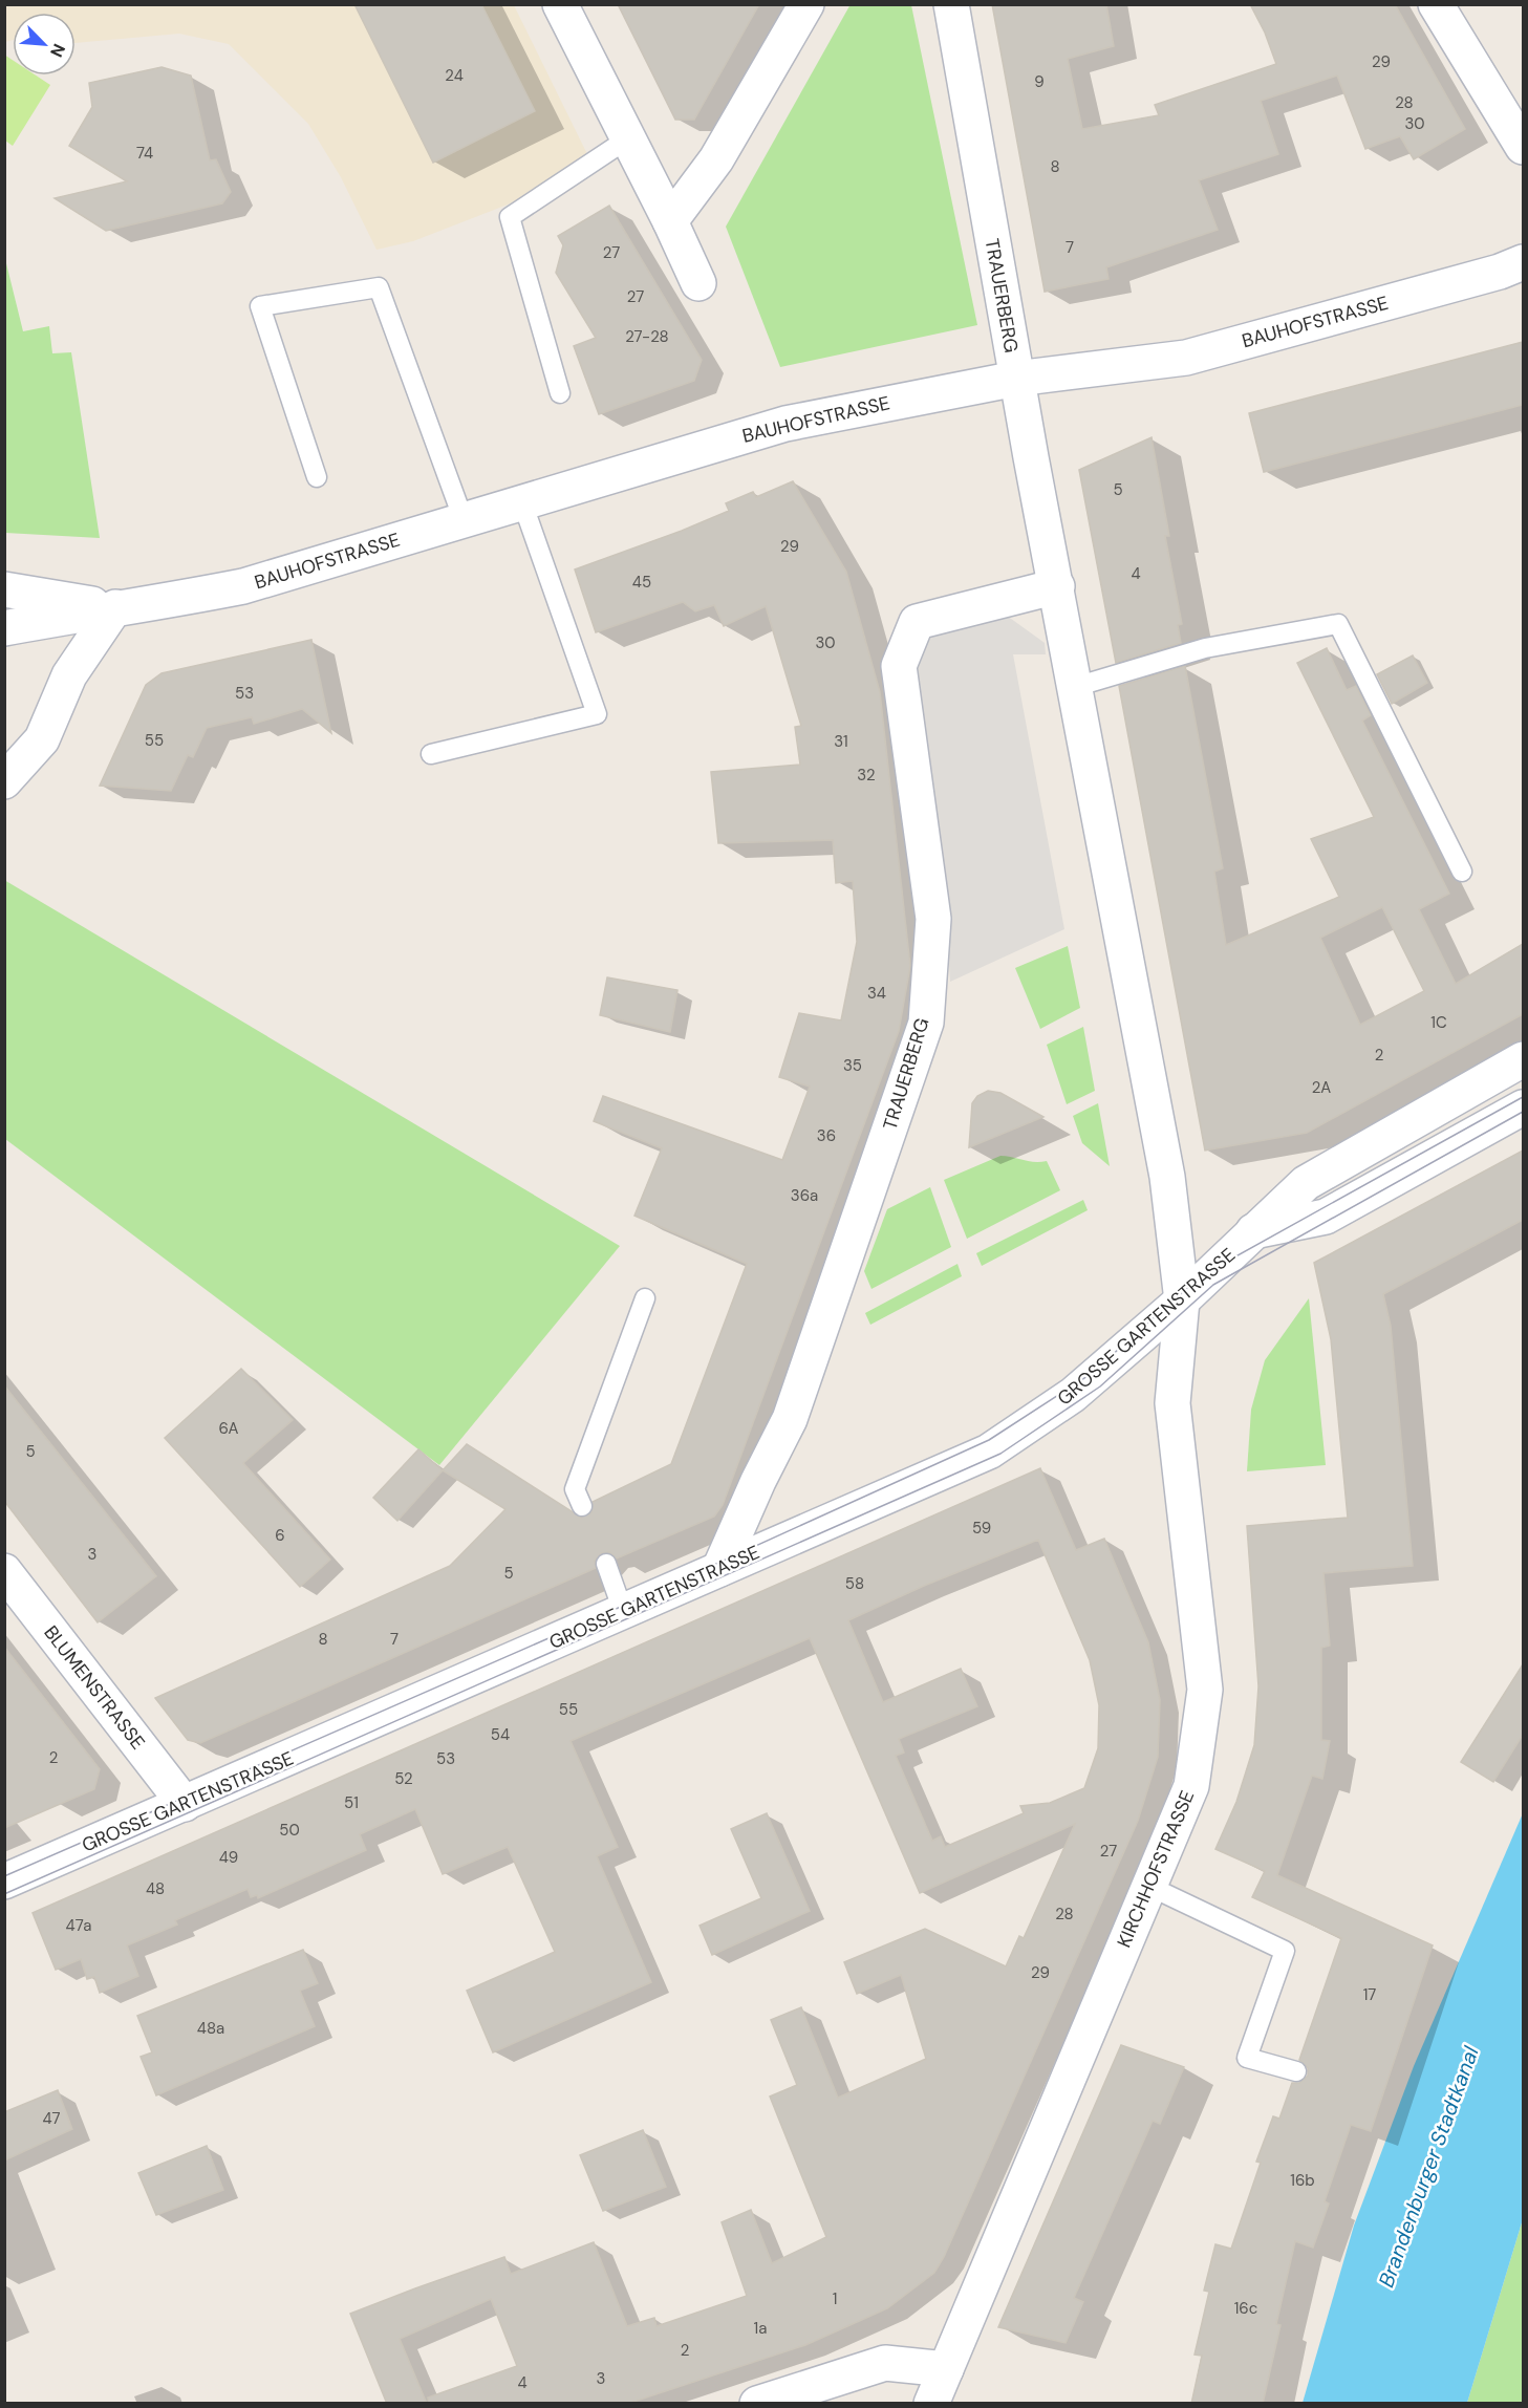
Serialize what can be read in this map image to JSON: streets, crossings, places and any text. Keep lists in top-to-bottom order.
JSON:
{
  "streets": {
    "street": [
      "TRAUERBERG",
      "BAUHOFSTRASSE",
      "GROSSE GARTENSTRASSE",
      "BLUMENSTRASSE",
      "KIRCHHOFSTRASSE"
    ]
  },
  "crossings": [
    ["TRAUERBERG", "BAUHOFSTRASSE"],
    ["TRAUERBERG", "GROSSE GARTENSTRASSE"],
    ["TRAUERBERG", "KIRCHHOFSTRASSE"],
    ["GROSSE GARTENSTRASSE", "BLUMENSTRASSE"],
    ["GROSSE GARTENSTRASSE", "KIRCHHOFSTRASSE"]
  ],
  "water": ["Brandenburger Stadtkanal"],
  "house_numbers": [
    "29",
    "24",
    "9",
    "28",
    "30",
    "74",
    "8",
    "7",
    "27",
    "27",
    "27-28",
    "5",
    "29",
    "4",
    "45",
    "30",
    "53",
    "55",
    "31",
    "32",
    "34",
    "1C",
    "2",
    "35",
    "2A",
    "36",
    "36a",
    "6A",
    "5",
    "59",
    "6",
    "3",
    "5",
    "58",
    "8",
    "7",
    "55",
    "54",
    "2",
    "53",
    "52",
    "51",
    "50",
    "27",
    "49",
    "48",
    "28",
    "47a",
    "29",
    "17",
    "48a",
    "47",
    "16b",
    "1",
    "16c",
    "1a",
    "2",
    "3",
    "4"
  ],
  "north": "bottom right"
}
